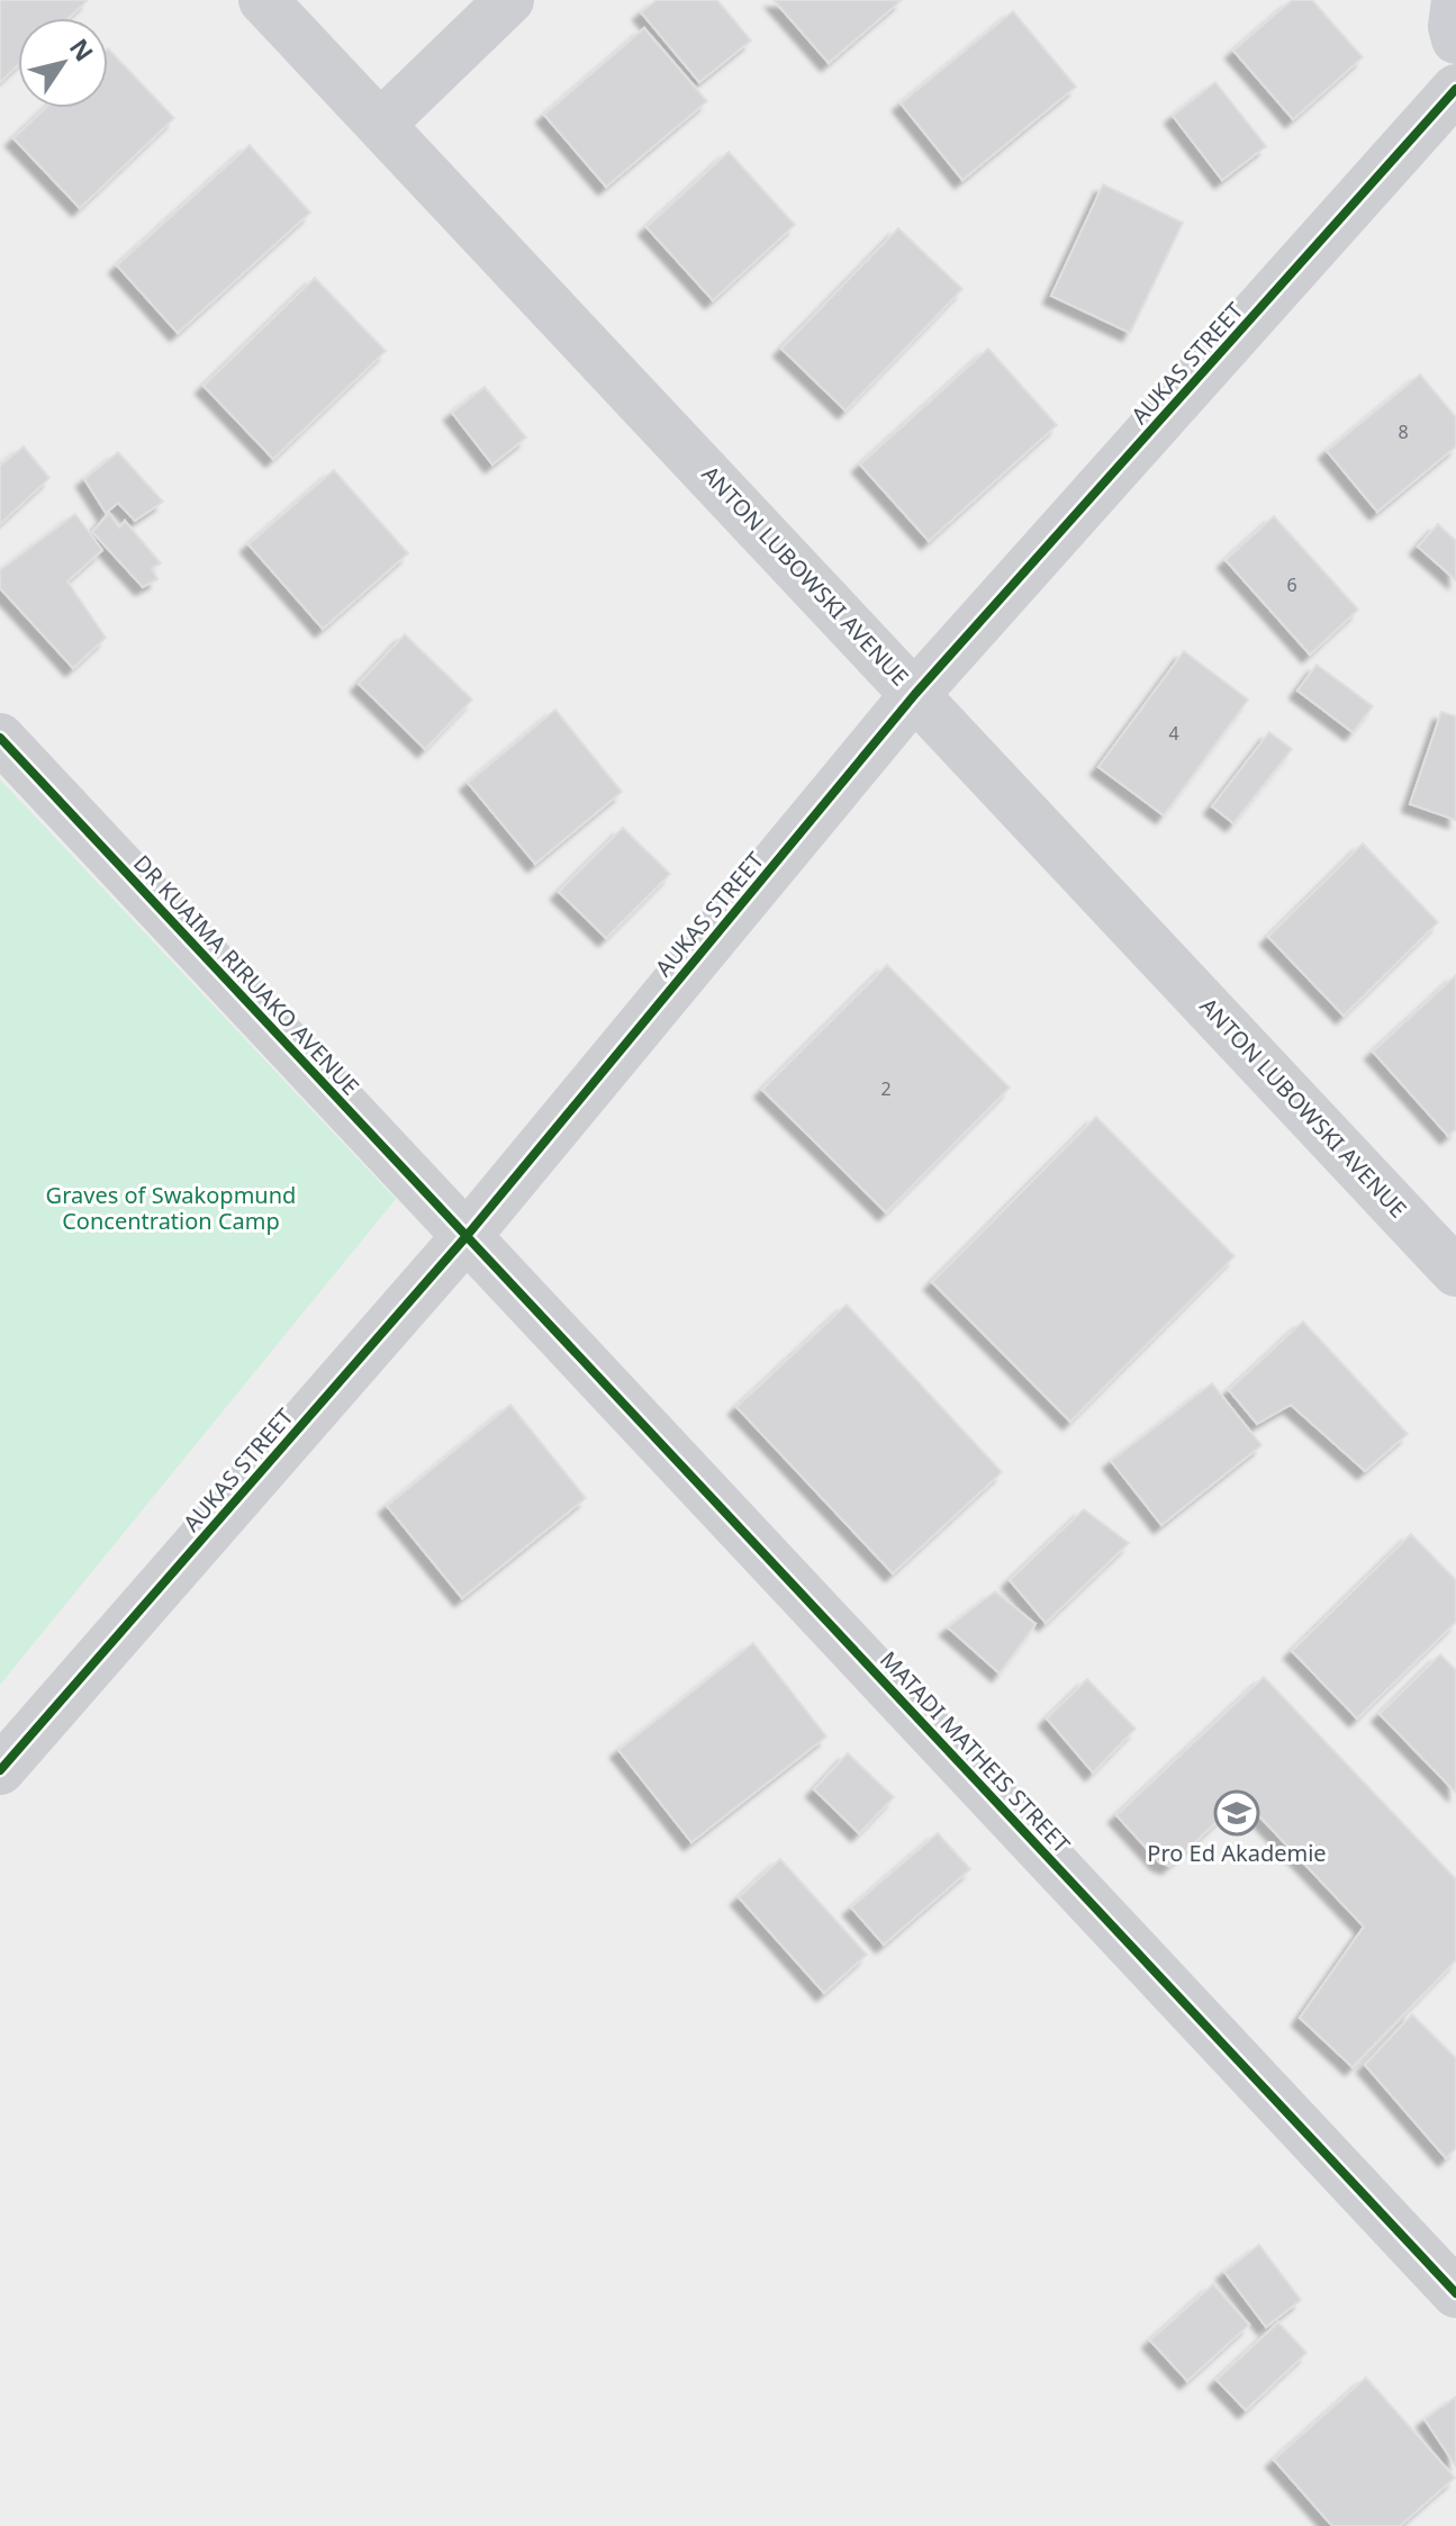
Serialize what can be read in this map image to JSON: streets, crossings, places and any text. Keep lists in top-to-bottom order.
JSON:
{
  "streets": {
    "street": [
      "AUKAS STREET",
      "ANTON LUBOWSKI AVENUE",
      "DR KUAIMA RIRUAKO AVENUE",
      "MATADI MATHEIS STREET"
    ]
  },
  "crossings": [
    ["AUKAS STREET", "ANTON LUBOWSKI AVENUE"],
    ["AUKAS STREET", "DR KUAIMA RIRUAKO AVENUE"],
    ["AUKAS STREET", "MATADI MATHEIS STREET"],
    ["DR KUAIMA RIRUAKO AVENUE", "MATADI MATHEIS STREET"]
  ],
  "parks": ["Graves of Swakopmund Concentration Camp"],
  "places": {
    "school or university": ["Pro Ed Akademie"]
  },
  "house_numbers": [
    "8",
    "6",
    "4",
    "2"
  ],
  "north": "top right"
}
